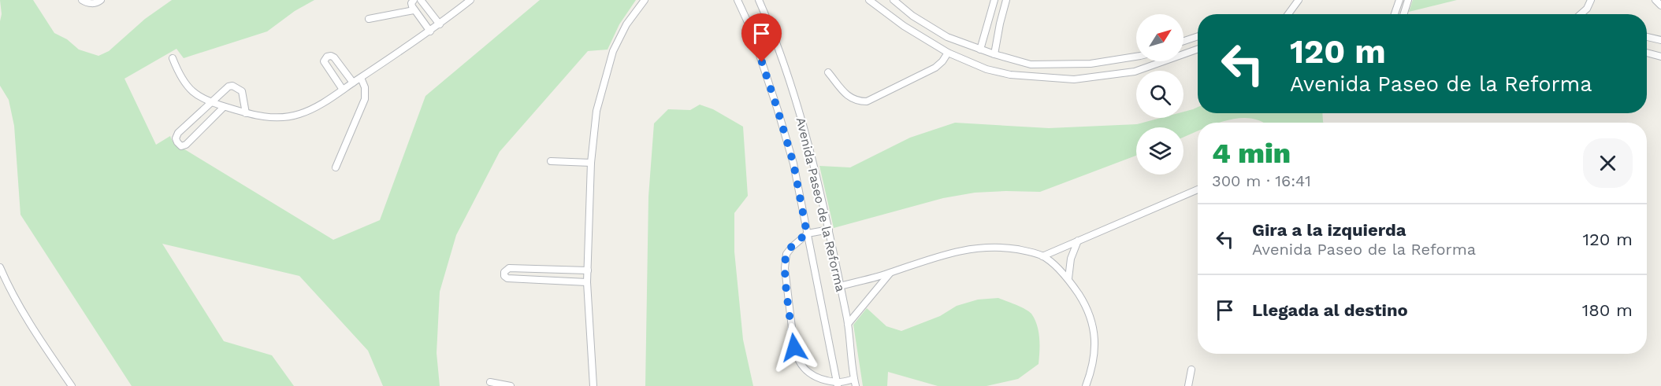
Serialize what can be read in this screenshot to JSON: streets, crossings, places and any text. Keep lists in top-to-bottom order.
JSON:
{
  "streets": {
    "street": ["Avenida Paseo de la Reforma"]
  },
  "north": "top right",
  "page": {
    "turn": ["120 m", "Avenida Paseo de la Reforma"],
    "heading": ["4 min", "300 m · 16:41"],
    "list": [
      {
        "name": "Gira a la izquierda",
        "note": "Avenida Paseo de la Reforma",
        "value": "120 m"
      },
      {
        "name": "Llegada al destino",
        "value": "180 m"
      }
    ]
  }
}
